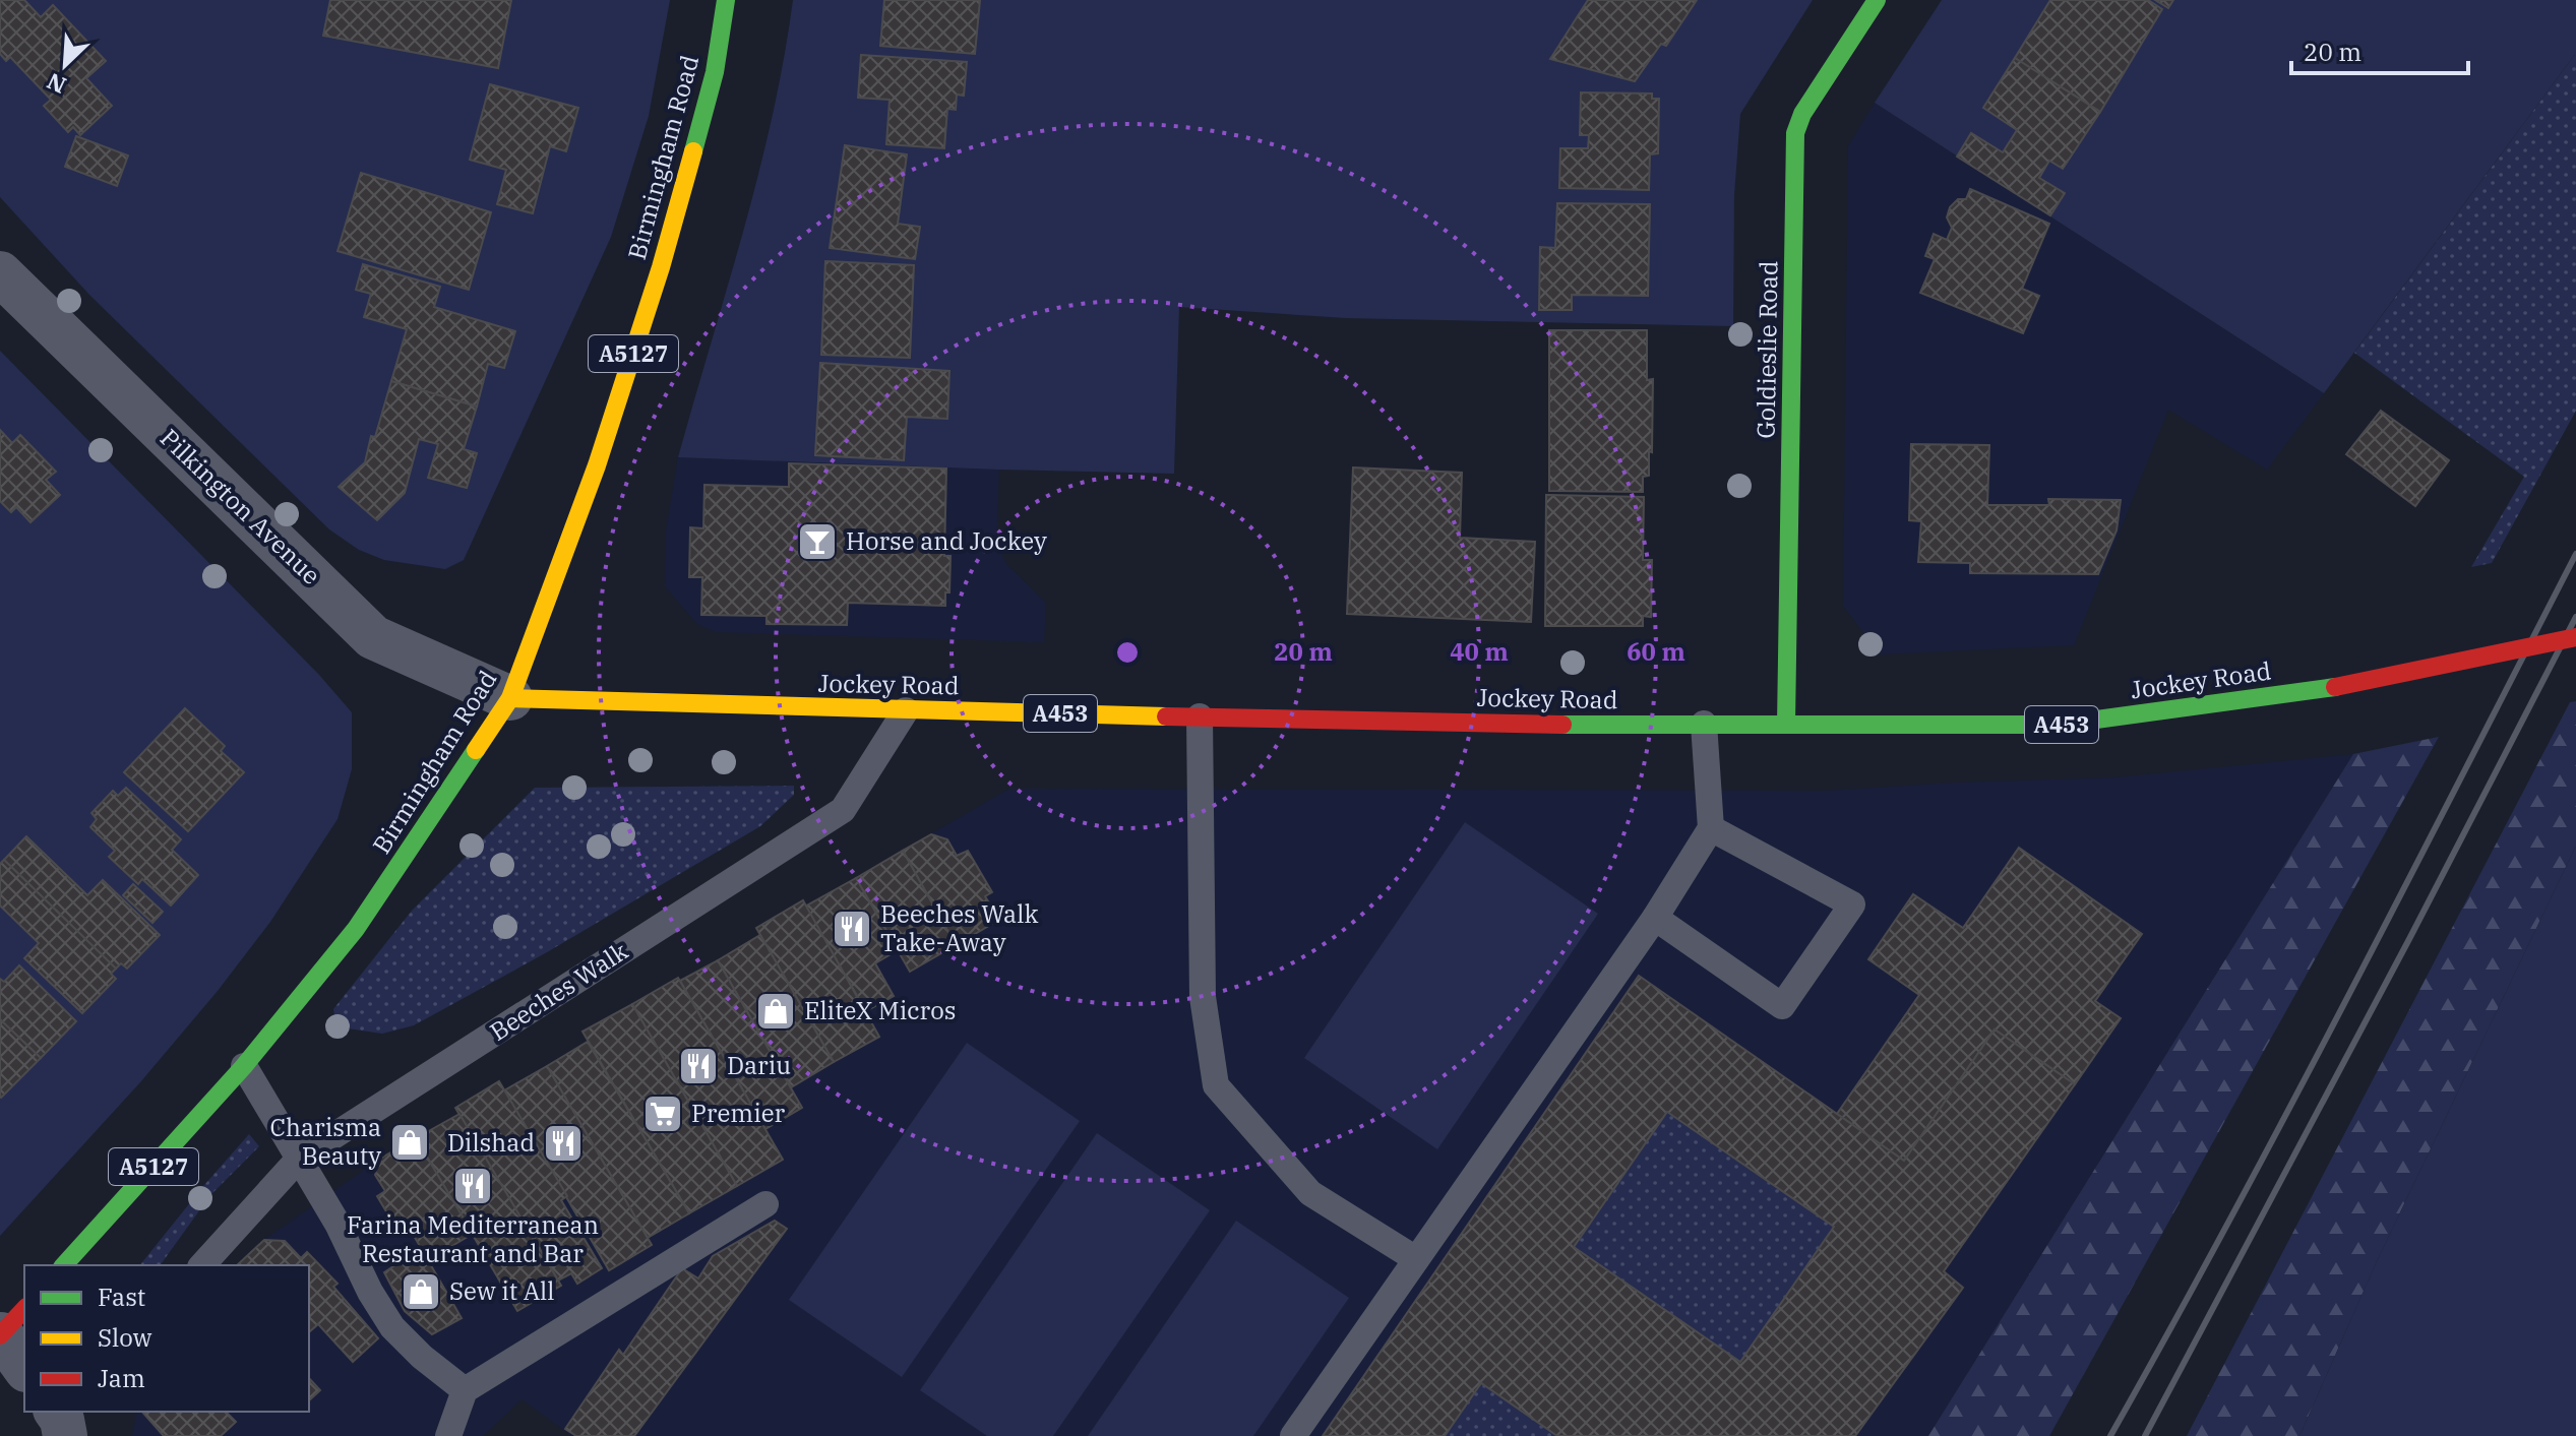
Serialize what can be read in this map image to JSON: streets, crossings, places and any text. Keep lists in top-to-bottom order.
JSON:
{
  "streets": {
    "main road": [
      "Birmingham Road",
      "Goldieslie Road",
      "A5127",
      "Jockey Road",
      "A453"
    ],
    "street": ["Pilkington Avenue"],
    "lane": ["Beeches Walk"]
  },
  "crossings": [
    ["Birmingham Road", "Pilkington Avenue"],
    ["Birmingham Road", "Jockey Road"],
    ["Goldieslie Road", "Jockey Road"],
    ["Pilkington Avenue", "Jockey Road"],
    ["Jockey Road", "Beeches Walk"]
  ],
  "places": {
    "bar": ["Horse and Jockey"],
    "restaurant": [
      "Beeches Walk Take-Away",
      "Dariu",
      "Dilshad",
      "Farina Mediterranean Restaurant and Bar"
    ],
    "shop": ["EliteX Micros", "Charisma Beauty", "Sew it All"],
    "supermarket": ["Premier"]
  },
  "legend": ["Fast", "Slow", "Jam"],
  "scale_bar": "20 m",
  "north": "bottom left",
  "rings": ["20 m", "40 m", "60 m"]
}
